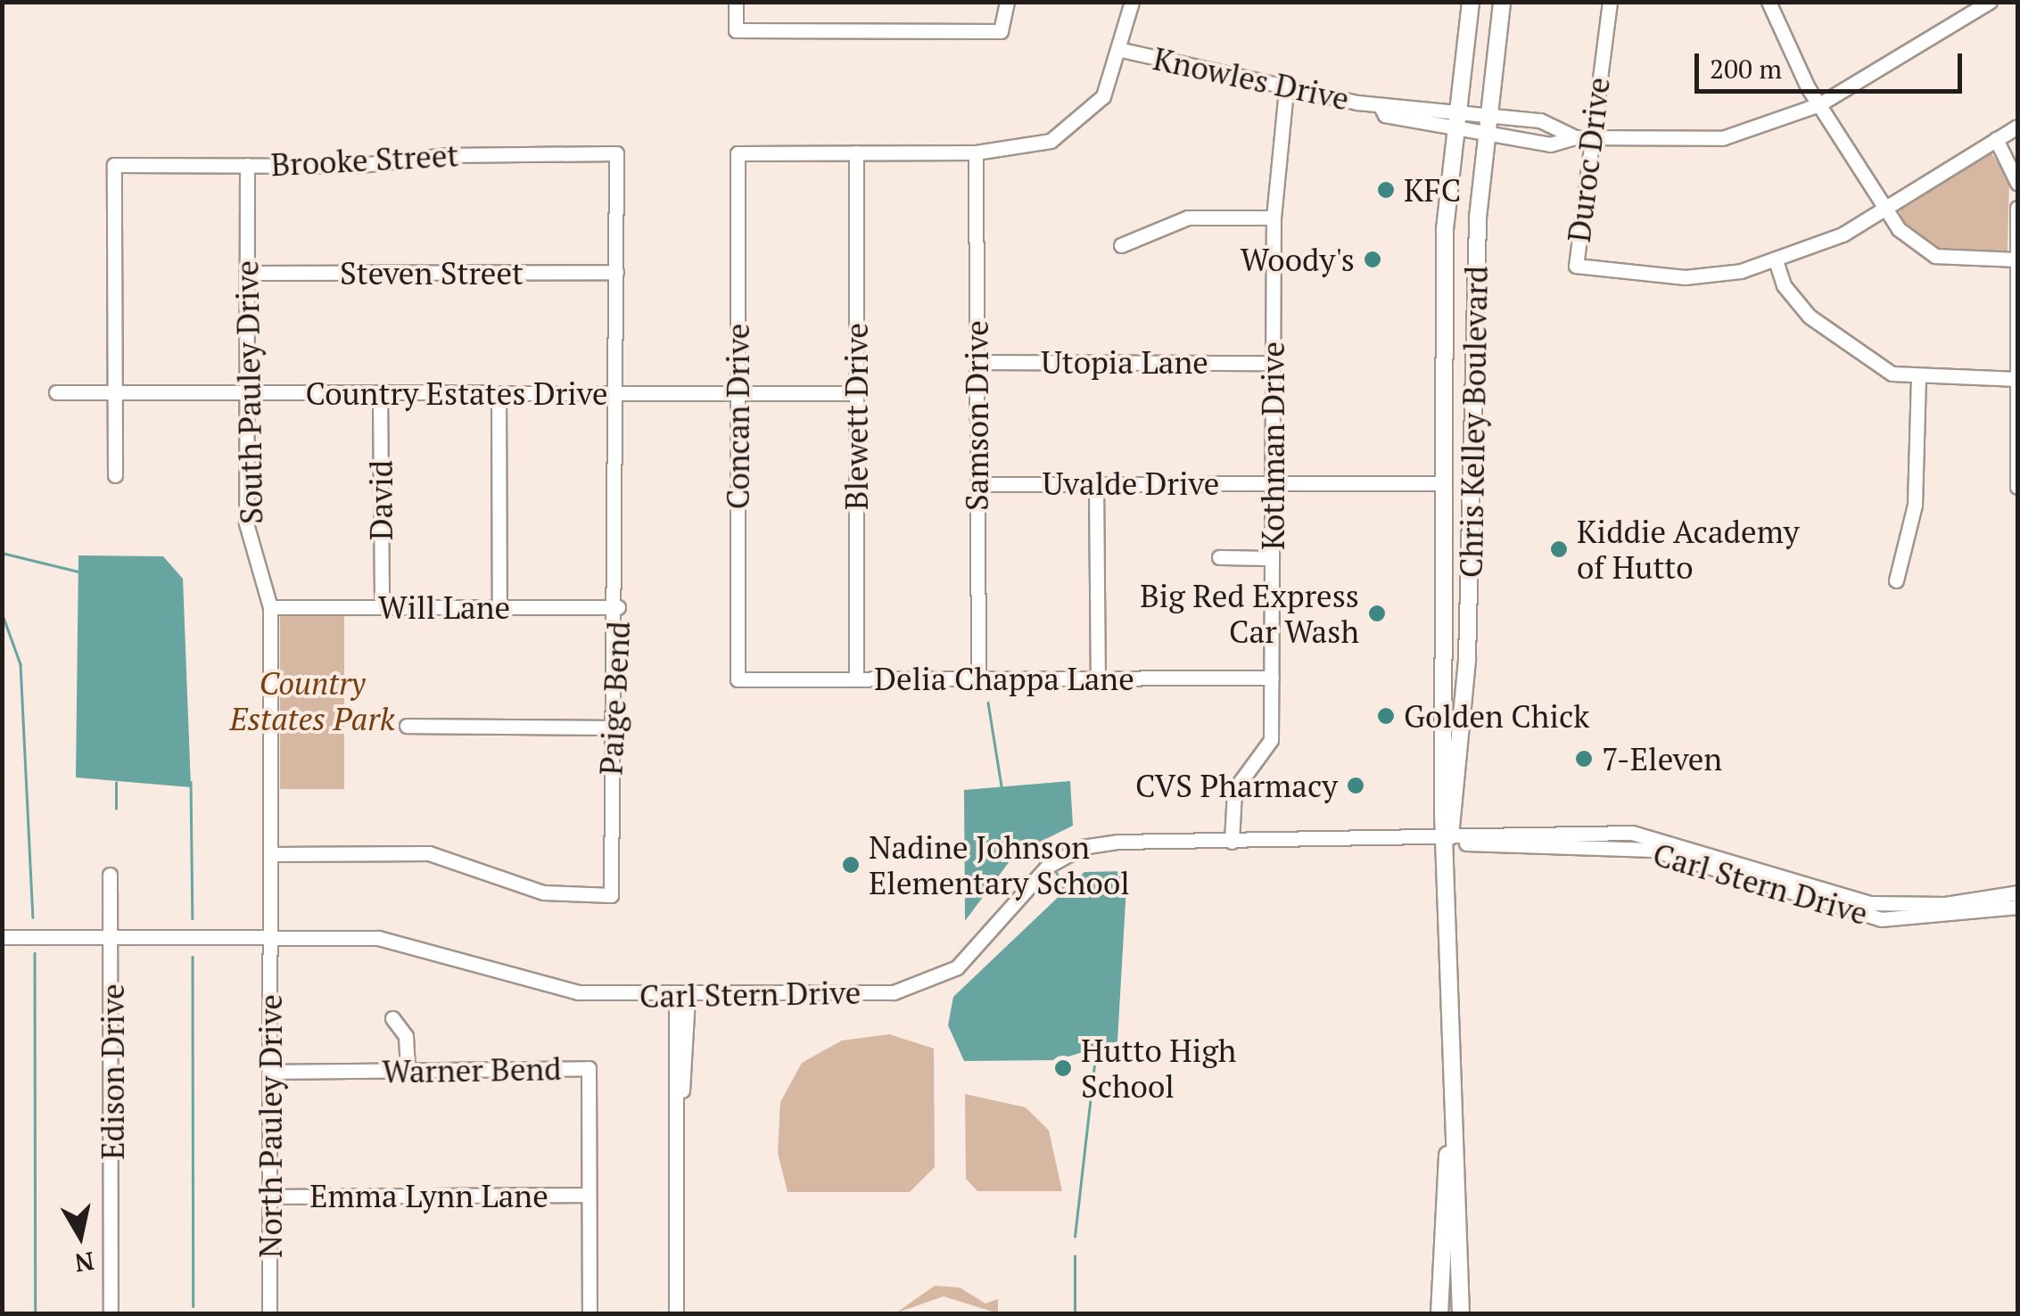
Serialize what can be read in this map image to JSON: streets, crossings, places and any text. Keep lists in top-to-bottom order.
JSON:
{
  "streets": {
    "main road": ["Chris Kelley Boulevard"],
    "street": [
      "Knowles Drive",
      "Brooke Street",
      "Duroc Drive",
      "Steven Street",
      "Utopia Lane",
      "South Pauley Drive",
      "Country Estates Drive",
      "Samson Drive",
      "Concan Drive",
      "Blewett Drive",
      "Kothman Drive",
      "Uvalde Drive",
      "David",
      "Will Lane",
      "Delia Chappa Lane",
      "Paige Bend",
      "Carl Stern Drive",
      "Warner Bend",
      "Edison Drive",
      "North Pauley Drive",
      "Emma Lynn Lane"
    ]
  },
  "crossings": [
    ["Knowles Drive", "Duroc Drive"],
    ["Knowles Drive", "Chris Kelley Boulevard"],
    ["Knowles Drive", "Kothman Drive"],
    ["Brooke Street", "South Pauley Drive"],
    ["Brooke Street", "Country Estates Drive"],
    ["Brooke Street", "Paige Bend"],
    ["Steven Street", "South Pauley Drive"],
    ["Steven Street", "Paige Bend"],
    ["Utopia Lane", "Samson Drive"],
    ["Utopia Lane", "Kothman Drive"],
    ["South Pauley Drive", "Country Estates Drive"],
    ["South Pauley Drive", "Will Lane"],
    ["South Pauley Drive", "Paige Bend"],
    ["South Pauley Drive", "Carl Stern Drive"],
    ["South Pauley Drive", "North Pauley Drive"],
    ["Country Estates Drive", "Concan Drive"],
    ["Country Estates Drive", "Blewett Drive"],
    ["Country Estates Drive", "David"],
    ["Country Estates Drive", "Paige Bend"],
    ["Samson Drive", "Uvalde Drive"],
    ["Samson Drive", "Delia Chappa Lane"],
    ["Concan Drive", "Blewett Drive"],
    ["Concan Drive", "Delia Chappa Lane"],
    ["Blewett Drive", "Delia Chappa Lane"],
    ["Chris Kelley Boulevard", "Uvalde Drive"],
    ["Chris Kelley Boulevard", "Carl Stern Drive"],
    ["Kothman Drive", "Uvalde Drive"],
    ["Kothman Drive", "Delia Chappa Lane"],
    ["Kothman Drive", "Carl Stern Drive"],
    ["David", "Will Lane"],
    ["Will Lane", "Paige Bend"],
    ["Carl Stern Drive", "Edison Drive"],
    ["Carl Stern Drive", "North Pauley Drive"],
    ["Warner Bend", "North Pauley Drive"],
    ["Warner Bend", "Emma Lynn Lane"],
    ["North Pauley Drive", "Emma Lynn Lane"]
  ],
  "parks": ["Country Estates Park"],
  "places": [
    "KFC",
    "Woody's",
    "Kiddie Academy of Hutto",
    "Big Red Express Car Wash",
    "Golden Chick",
    "7-Eleven",
    "CVS Pharmacy",
    "Nadine Johnson Elementary School",
    "Hutto High School"
  ],
  "scale_bar": "200 m",
  "north": "bottom"
}
